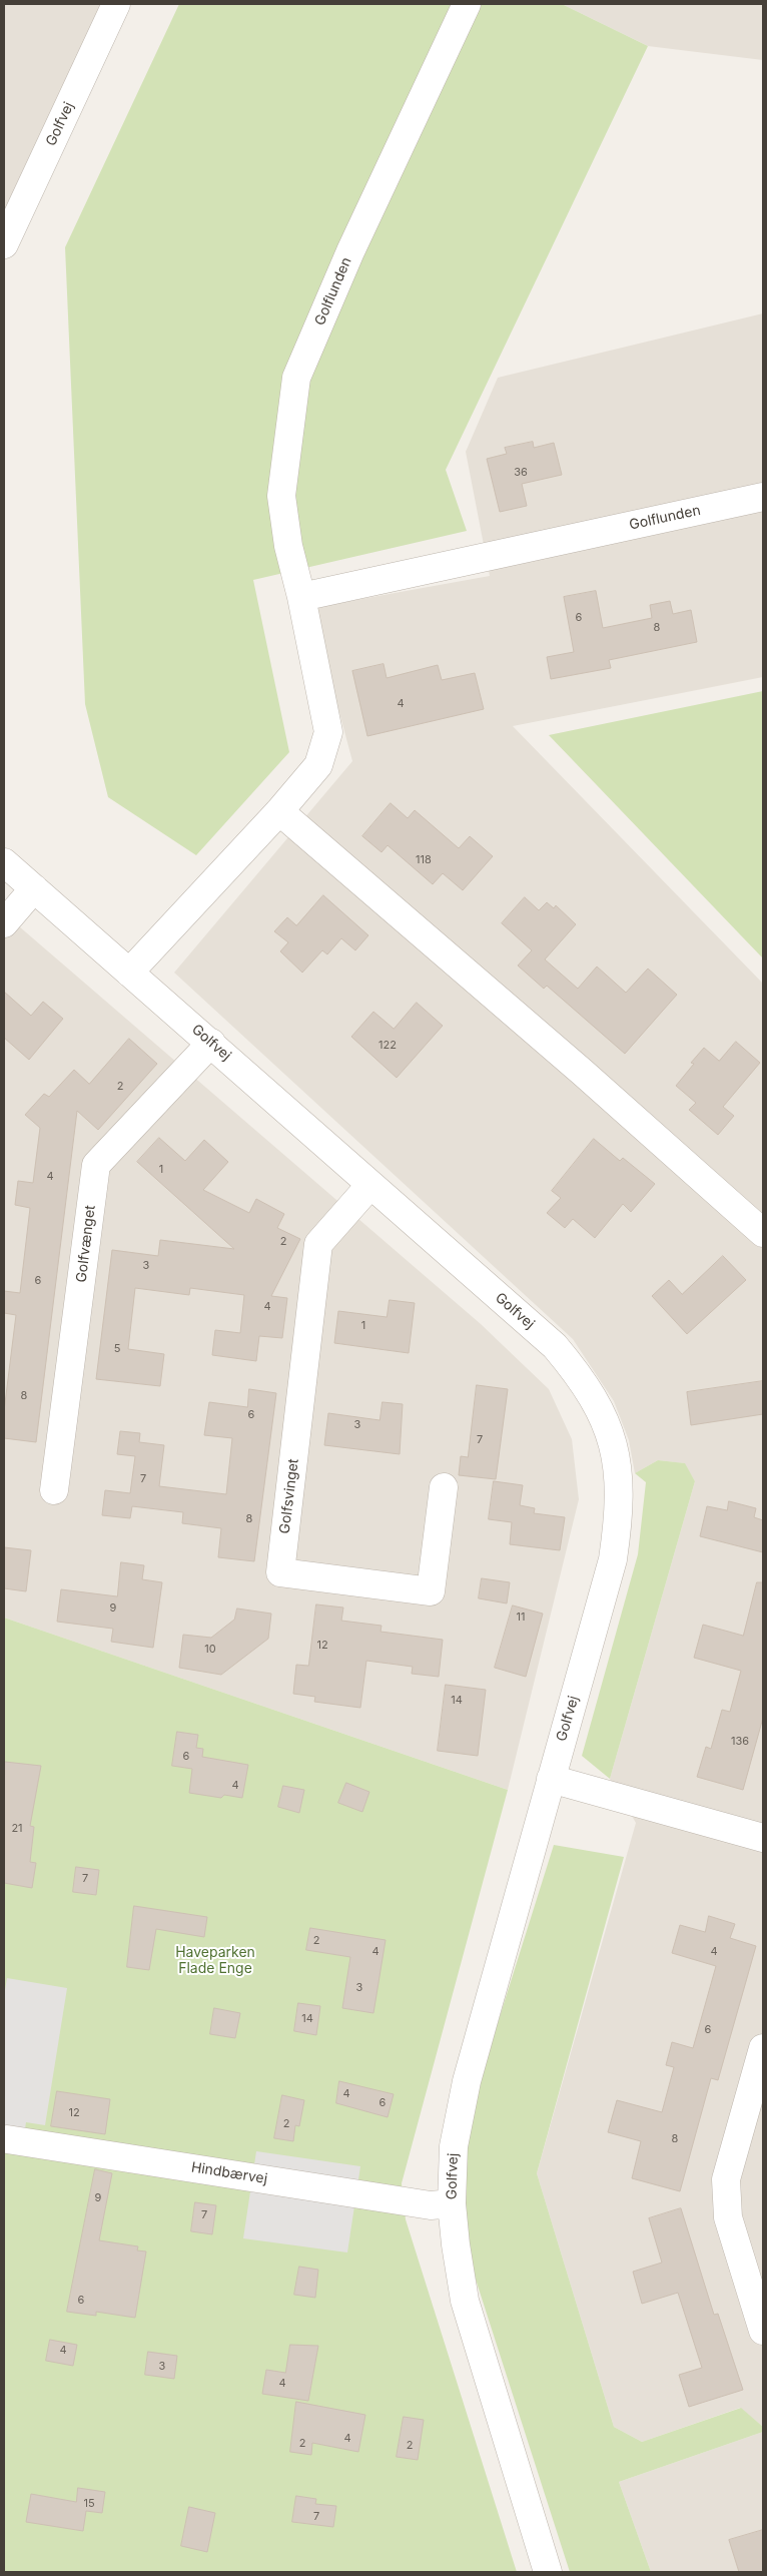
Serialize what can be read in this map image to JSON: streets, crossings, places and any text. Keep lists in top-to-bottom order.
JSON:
{
  "streets": {
    "street": [
      "Golfvej",
      "Golflunden",
      "Golfvænget",
      "Golfsvinget",
      "Hindbærvej"
    ]
  },
  "crossings": [
    ["Golfvej", "Golfvænget"],
    ["Golfvej", "Golfsvinget"],
    ["Golfvej", "Hindbærvej"]
  ],
  "parks": ["Haveparken Flade Enge"],
  "house_numbers": [
    "36",
    "6",
    "8",
    "4",
    "118",
    "122",
    "2",
    "1",
    "4",
    "2",
    "3",
    "6",
    "4",
    "1",
    "5",
    "8",
    "6",
    "3",
    "7",
    "7",
    "8",
    "9",
    "11",
    "12",
    "10",
    "14",
    "136",
    "6",
    "4",
    "21",
    "7",
    "2",
    "4",
    "4",
    "3",
    "14",
    "6",
    "4",
    "6",
    "12",
    "2",
    "8",
    "9",
    "7",
    "6",
    "4",
    "3",
    "4",
    "4",
    "2",
    "2",
    "15",
    "7"
  ]
}
